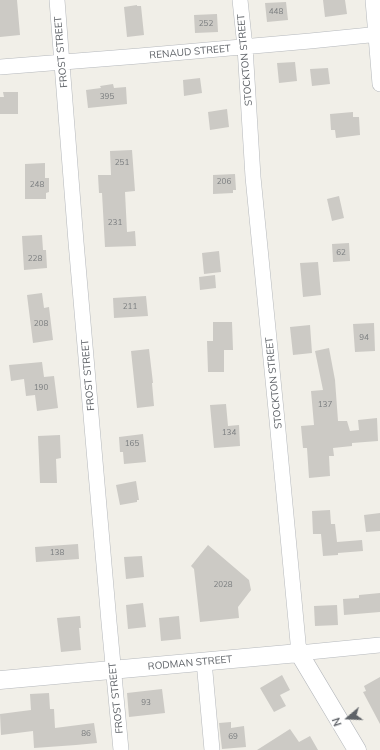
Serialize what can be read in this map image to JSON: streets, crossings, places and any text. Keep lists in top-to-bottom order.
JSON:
{
  "streets": {
    "street": [
      "FROST STREET",
      "RENAUD STREET",
      "STOCKTON STREET",
      "RODMAN STREET"
    ]
  },
  "crossings": [
    ["FROST STREET", "RENAUD STREET"],
    ["FROST STREET", "RODMAN STREET"],
    ["RENAUD STREET", "STOCKTON STREET"],
    ["STOCKTON STREET", "RODMAN STREET"]
  ],
  "house_numbers": [
    "448",
    "252",
    "395",
    "251",
    "206",
    "248",
    "231",
    "62",
    "228",
    "211",
    "208",
    "94",
    "190",
    "137",
    "134",
    "165",
    "138",
    "2028",
    "93",
    "86",
    "69"
  ],
  "north": "left"
}
